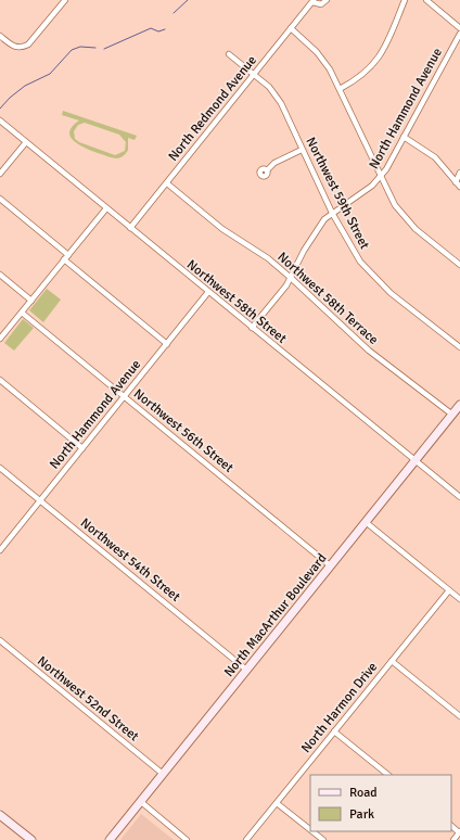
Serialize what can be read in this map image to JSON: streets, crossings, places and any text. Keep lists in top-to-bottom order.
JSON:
{
  "streets": {
    "main road": ["North MacArthur Boulevard"],
    "street": [
      "North Redmond Avenue",
      "North Hammond Avenue",
      "Northwest 59th Street",
      "Northwest 58th Terrace",
      "Northwest 58th Street",
      "Northwest 56th Street",
      "Northwest 54th Street",
      "Northwest 52nd Street",
      "North Harmon Drive"
    ]
  },
  "crossings": [
    ["North Redmond Avenue", "Northwest 59th Street"],
    ["North Redmond Avenue", "Northwest 58th Terrace"],
    ["North Redmond Avenue", "Northwest 58th Street"],
    ["North Hammond Avenue", "Northwest 59th Street"],
    ["North Hammond Avenue", "Northwest 58th Terrace"],
    ["North Hammond Avenue", "Northwest 58th Street"],
    ["North Hammond Avenue", "Northwest 56th Street"],
    ["North Hammond Avenue", "Northwest 54th Street"],
    ["Northwest 58th Terrace", "North MacArthur Boulevard"],
    ["Northwest 58th Street", "North MacArthur Boulevard"],
    ["Northwest 56th Street", "North MacArthur Boulevard"],
    ["Northwest 54th Street", "North MacArthur Boulevard"],
    ["North MacArthur Boulevard", "Northwest 52nd Street"]
  ],
  "legend": ["Road", "Park"]
}
